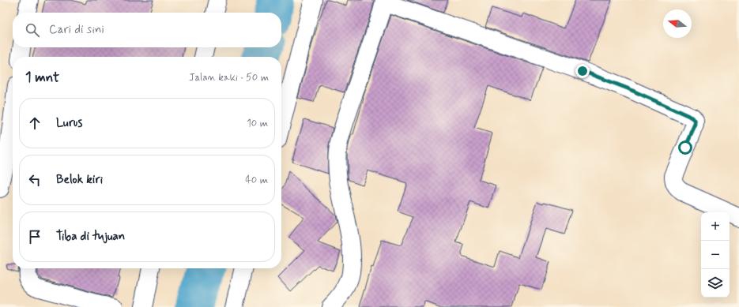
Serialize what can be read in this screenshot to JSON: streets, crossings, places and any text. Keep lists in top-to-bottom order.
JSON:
{
  "north": "left",
  "page": {
    "search": "Cari di sini",
    "heading": ["1 mnt", "Jalan kaki · 50 m"],
    "list": [
      ["Lurus", "10 m"],
      ["Belok kiri", "40 m"],
      "Tiba di tujuan"
    ],
    "map_buttons": ["+", "−"]
  }
}
